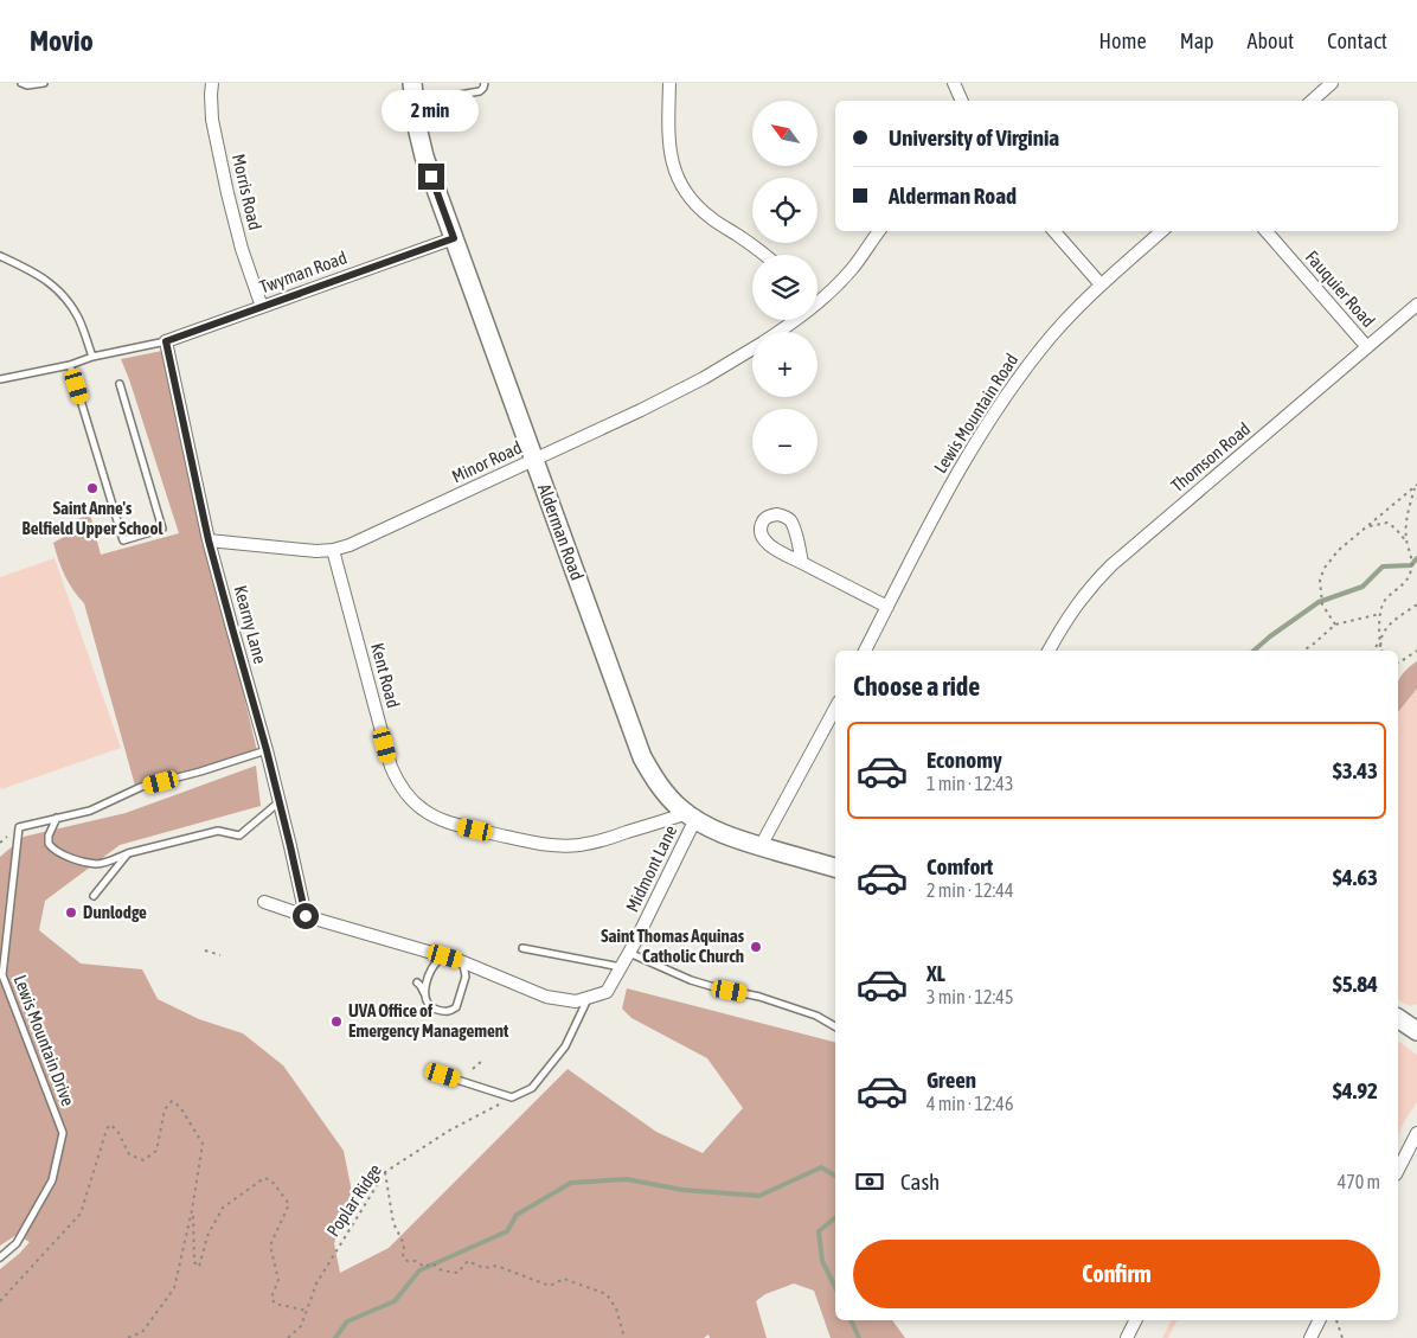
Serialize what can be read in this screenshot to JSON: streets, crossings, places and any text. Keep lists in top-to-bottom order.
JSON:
{
  "streets": {
    "main road": ["Alderman Road"],
    "street": [
      "Morris Road",
      "Twyman Road",
      "Fauquier Road",
      "Lewis Mountain Road",
      "Thomson Road",
      "Minor Road",
      "Kearny Lane",
      "Kent Road",
      "Midmont Lane"
    ],
    "lane": ["Lewis Mountain Drive"],
    "path": ["Poplar Ridge"]
  },
  "crossings": [
    ["Morris Road", "Twyman Road"],
    ["Twyman Road", "Alderman Road"],
    ["Twyman Road", "Kearny Lane"],
    ["Fauquier Road", "Thomson Road"],
    ["Minor Road", "Alderman Road"],
    ["Minor Road", "Kearny Lane"],
    ["Minor Road", "Kent Road"],
    ["Alderman Road", "Kent Road"],
    ["Alderman Road", "Midmont Lane"],
    ["Kearny Lane", "Midmont Lane"],
    ["Kearny Lane", "Lewis Mountain Drive"],
    ["Kent Road", "Midmont Lane"]
  ],
  "places": [
    "Saint Anne's Belfield Upper School",
    "Dunlodge",
    "Saint Thomas Aquinas Catholic Church",
    "UVA Office of Emergency Management"
  ],
  "north": "top left",
  "page": {
    "header": "Movio",
    "nav": [
      "Home",
      "Map",
      "About",
      "Contact"
    ],
    "bubble": "2 min",
    "map_buttons": ["+", "−"],
    "banner": ["University of Virginia", "Alderman Road"],
    "heading": "Choose a ride",
    "list": [
      {
        "name": "Economy",
        "note": "1 min · 12:43",
        "value": "$3.43"
      },
      {
        "name": "Comfort",
        "note": "2 min · 12:44",
        "value": "$4.63"
      },
      {
        "name": "XL",
        "note": "3 min · 12:45",
        "value": "$5.84"
      },
      {
        "name": "Green",
        "note": "4 min · 12:46",
        "value": "$4.92"
      }
    ],
    "pay": ["Cash", "470 m"],
    "buttons": "Confirm"
  }
}
